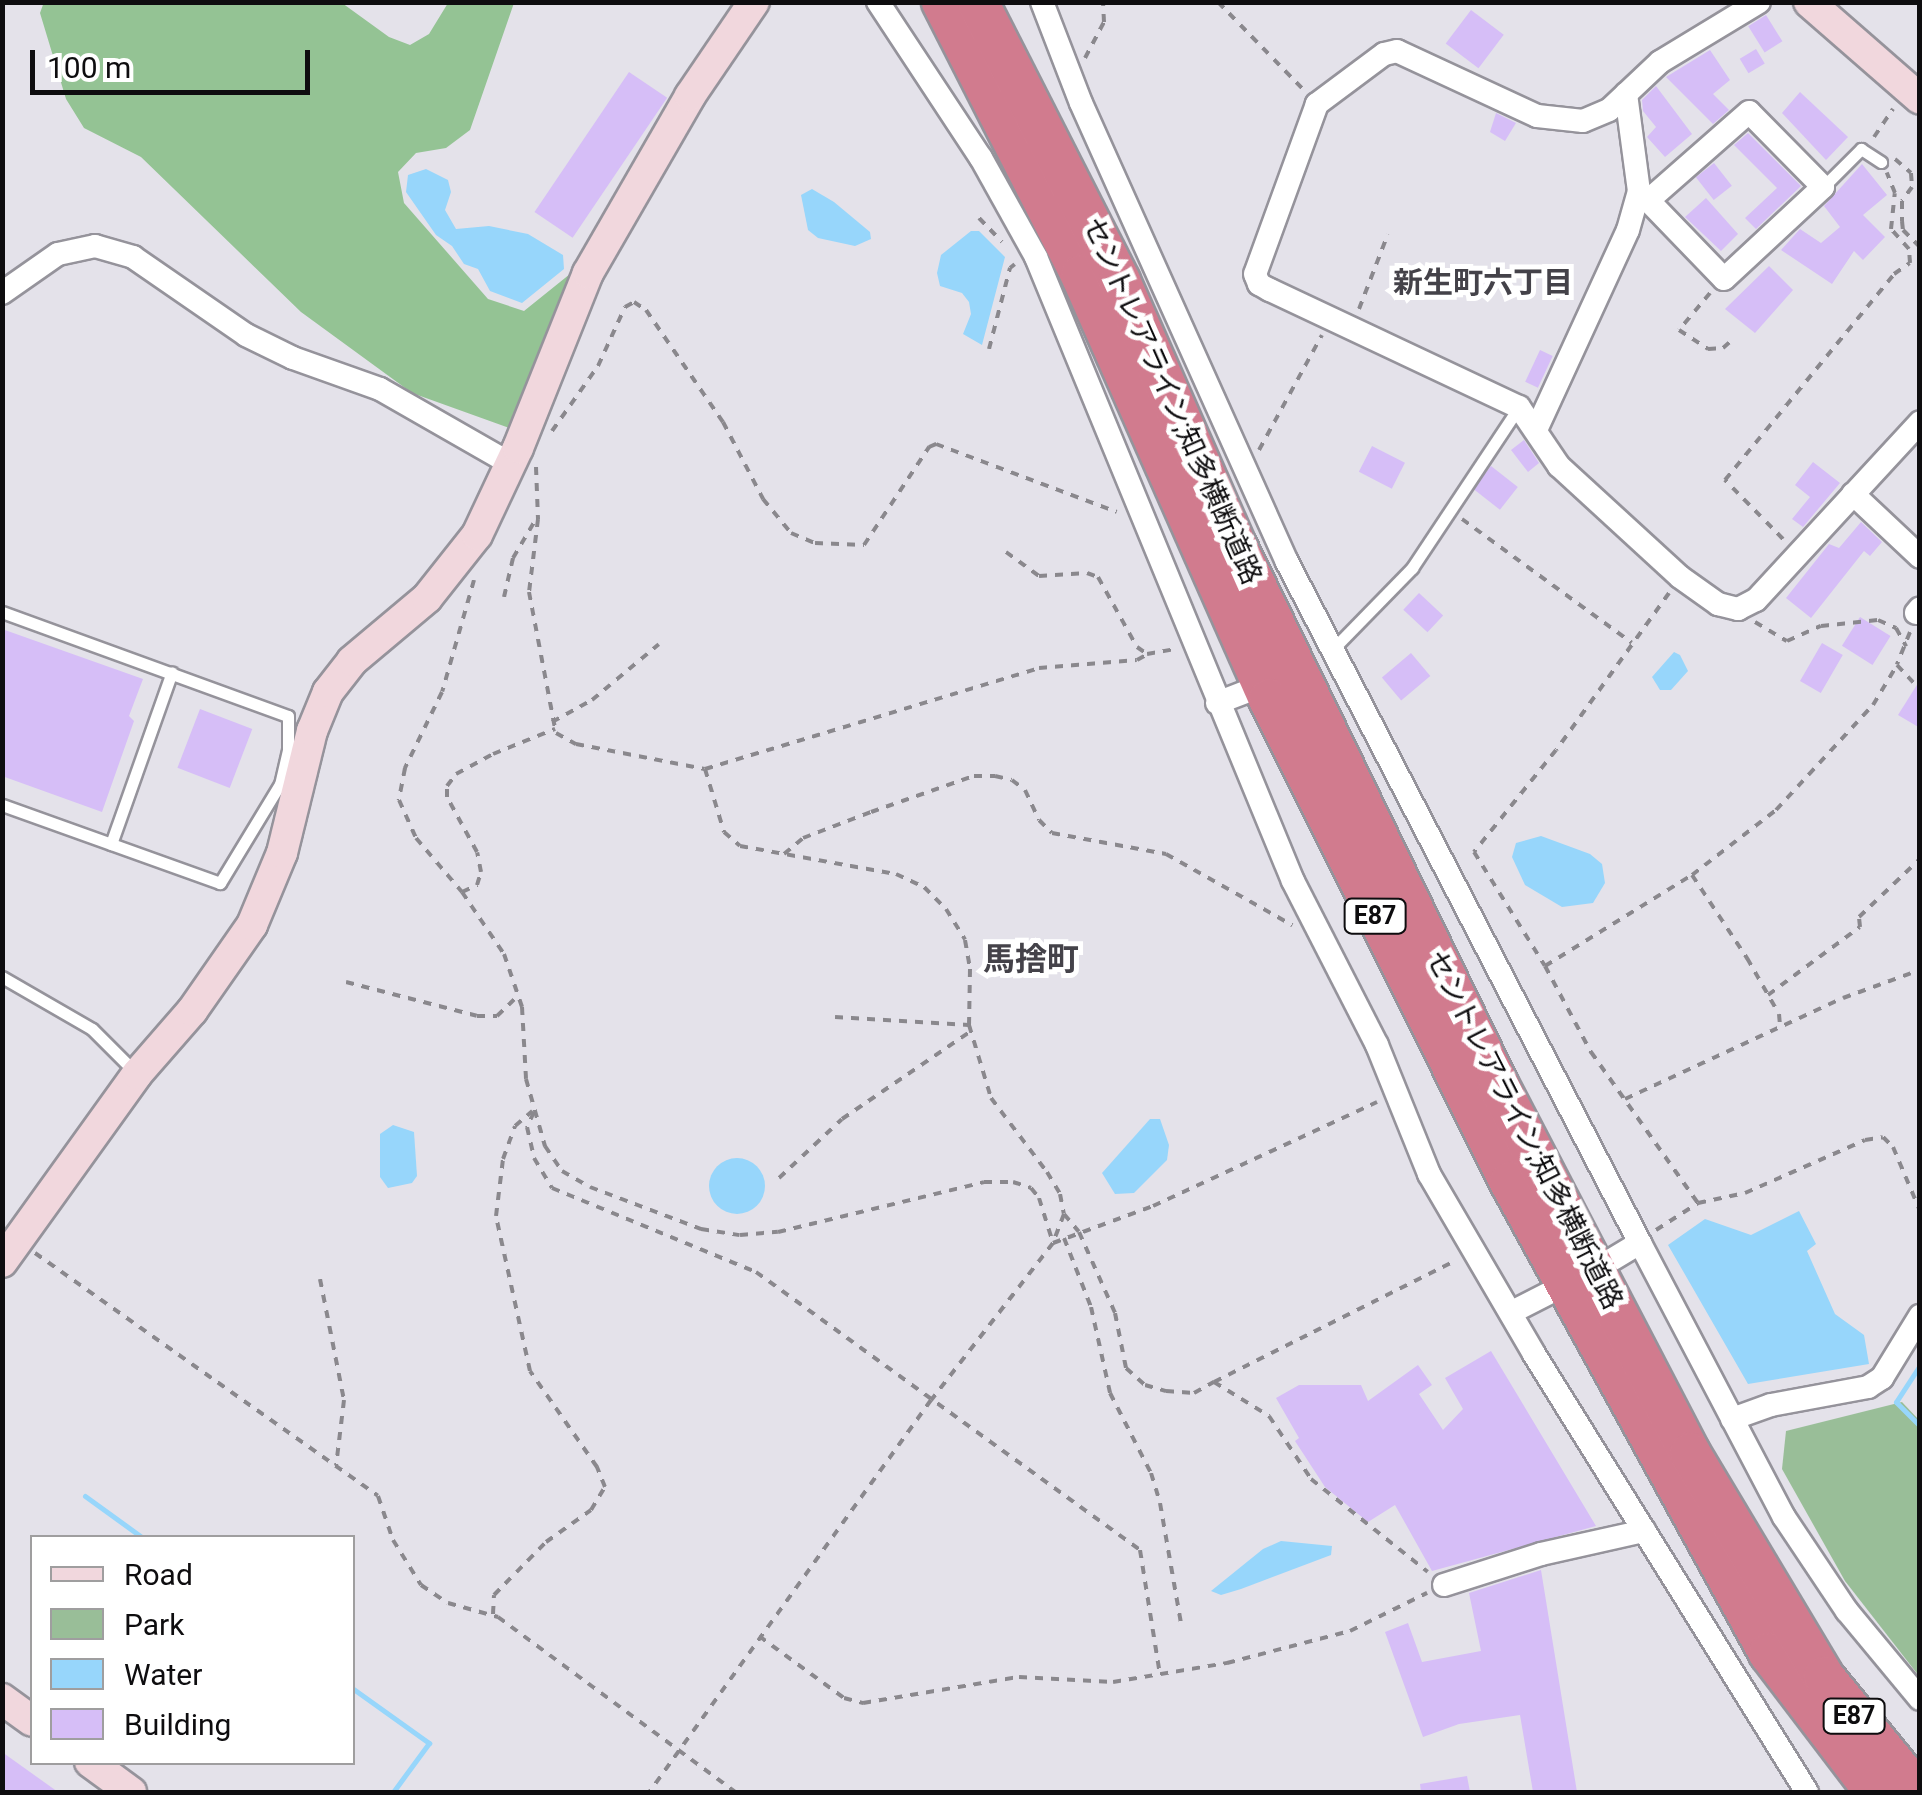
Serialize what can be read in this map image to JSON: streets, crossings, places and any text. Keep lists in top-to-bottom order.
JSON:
{
  "streets": {
    "highway": ["セントレアライン;知多横断道路", "E87"]
  },
  "districts": ["新生町六丁目", "馬捨町"],
  "legend": [
    "Road",
    "Park",
    "Water",
    "Building"
  ],
  "scale_bar": "100 m"
}
